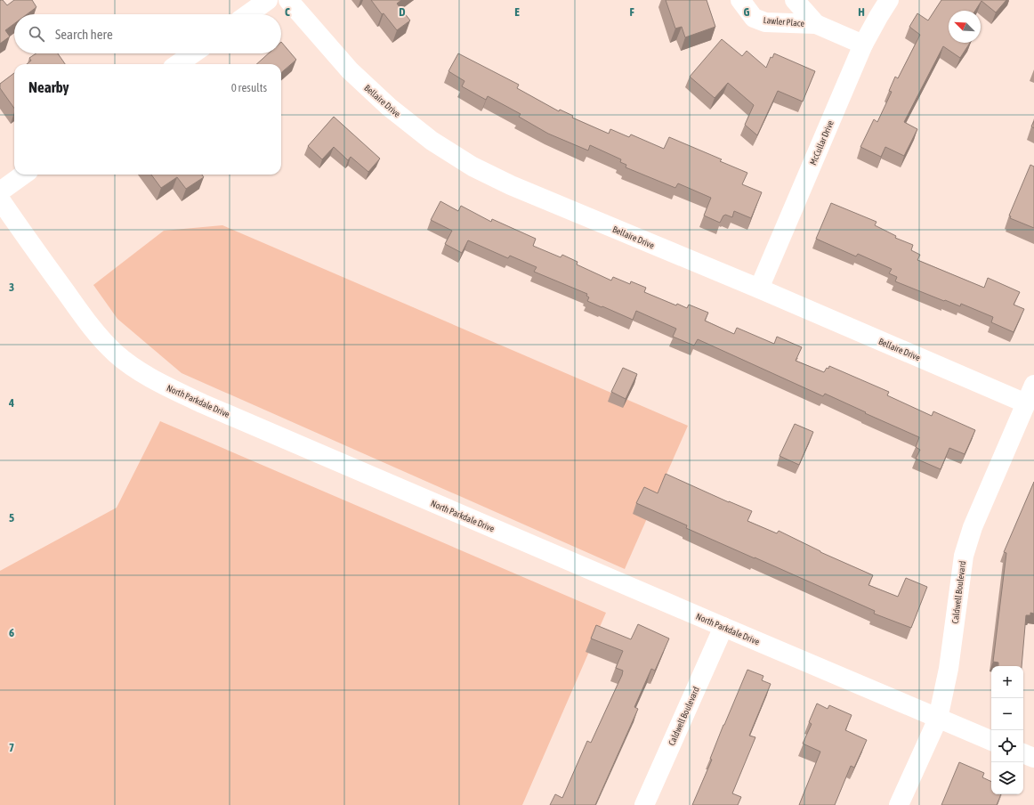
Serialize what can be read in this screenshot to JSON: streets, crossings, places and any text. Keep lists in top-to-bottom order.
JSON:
{
  "streets": {
    "street": [
      "Lawler Place",
      "Bellaire Drive",
      "McCullar Drive",
      "North Parkdale Drive",
      "Caldwell Boulevard"
    ]
  },
  "crossings": [
    ["Lawler Place", "McCullar Drive"],
    ["Bellaire Drive", "McCullar Drive"],
    ["Bellaire Drive", "Caldwell Boulevard"],
    ["North Parkdale Drive", "Caldwell Boulevard"]
  ],
  "north": "top left",
  "page": {
    "search": "Search here",
    "heading": ["Nearby", "0 results"],
    "map_buttons": ["+", "−"]
  },
  "grid": {
    "columns": [
      "C",
      "D",
      "E",
      "F",
      "G",
      "H"
    ],
    "rows": [
      "3",
      "4",
      "5",
      "6",
      "7"
    ]
  }
}
